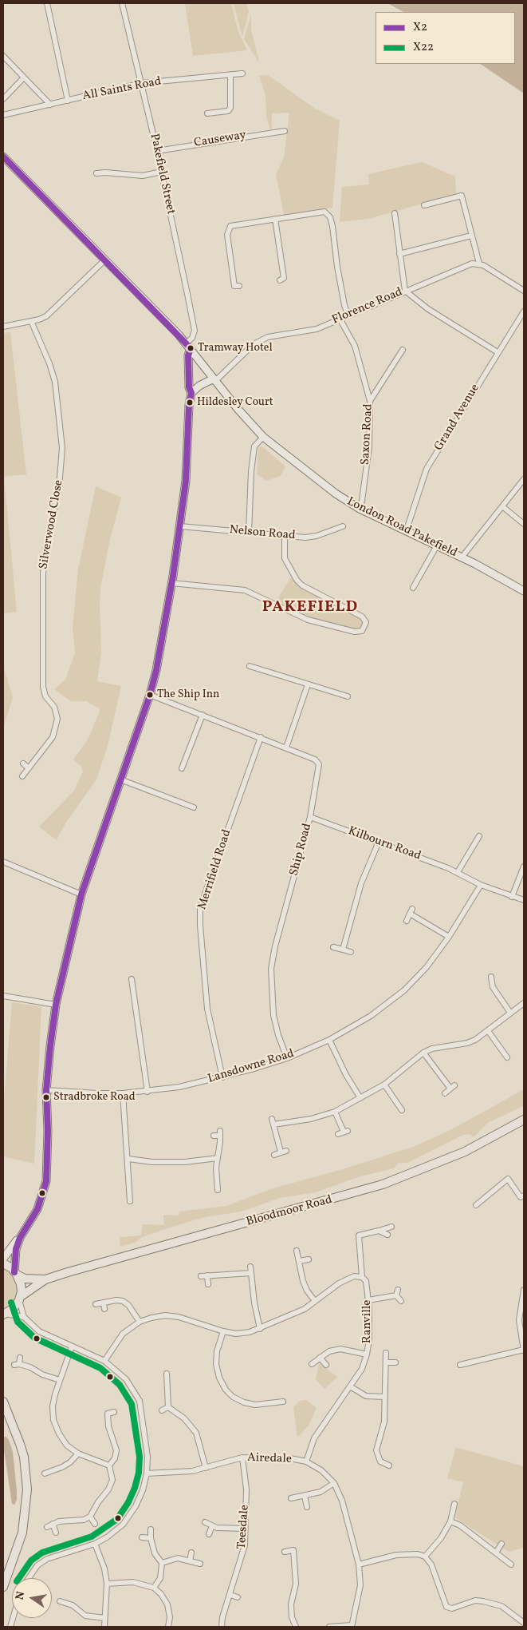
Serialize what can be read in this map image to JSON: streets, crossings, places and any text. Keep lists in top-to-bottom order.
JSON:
{
  "streets": {
    "main road": ["London Road Pakefield", "Bloodmoor Road"],
    "street": [
      "All Saints Road",
      "Causeway",
      "Pakefield Street",
      "Florence Road",
      "Grand Avenue",
      "Saxon Road",
      "Silverwood Close",
      "Nelson Road",
      "Kilbourn Road",
      "Ship Road",
      "Merrifield Road",
      "Lansdowne Road",
      "Ranville",
      "Airedale",
      "Teesdale"
    ]
  },
  "crossings": [
    ["All Saints Road", "Pakefield Street"],
    ["Causeway", "Pakefield Street"],
    ["Pakefield Street", "London Road Pakefield"],
    ["Florence Road", "Saxon Road"],
    ["Florence Road", "London Road Pakefield"],
    ["Grand Avenue", "London Road Pakefield"],
    ["Saxon Road", "London Road Pakefield"],
    ["Kilbourn Road", "Ship Road"],
    ["Kilbourn Road", "Lansdowne Road"],
    ["Ship Road", "Merrifield Road"],
    ["Ship Road", "Lansdowne Road"],
    ["Merrifield Road", "Lansdowne Road"],
    ["Ranville", "Airedale"],
    ["Airedale", "Teesdale"]
  ],
  "districts": ["PAKEFIELD"],
  "places": [
    "Tramway Hotel",
    "Hildesley Court",
    "The Ship Inn",
    "Stradbroke Road"
  ],
  "lines": ["transit line X2", "transit line X22"],
  "legend": ["X2", "X22"],
  "north": "left"
}
